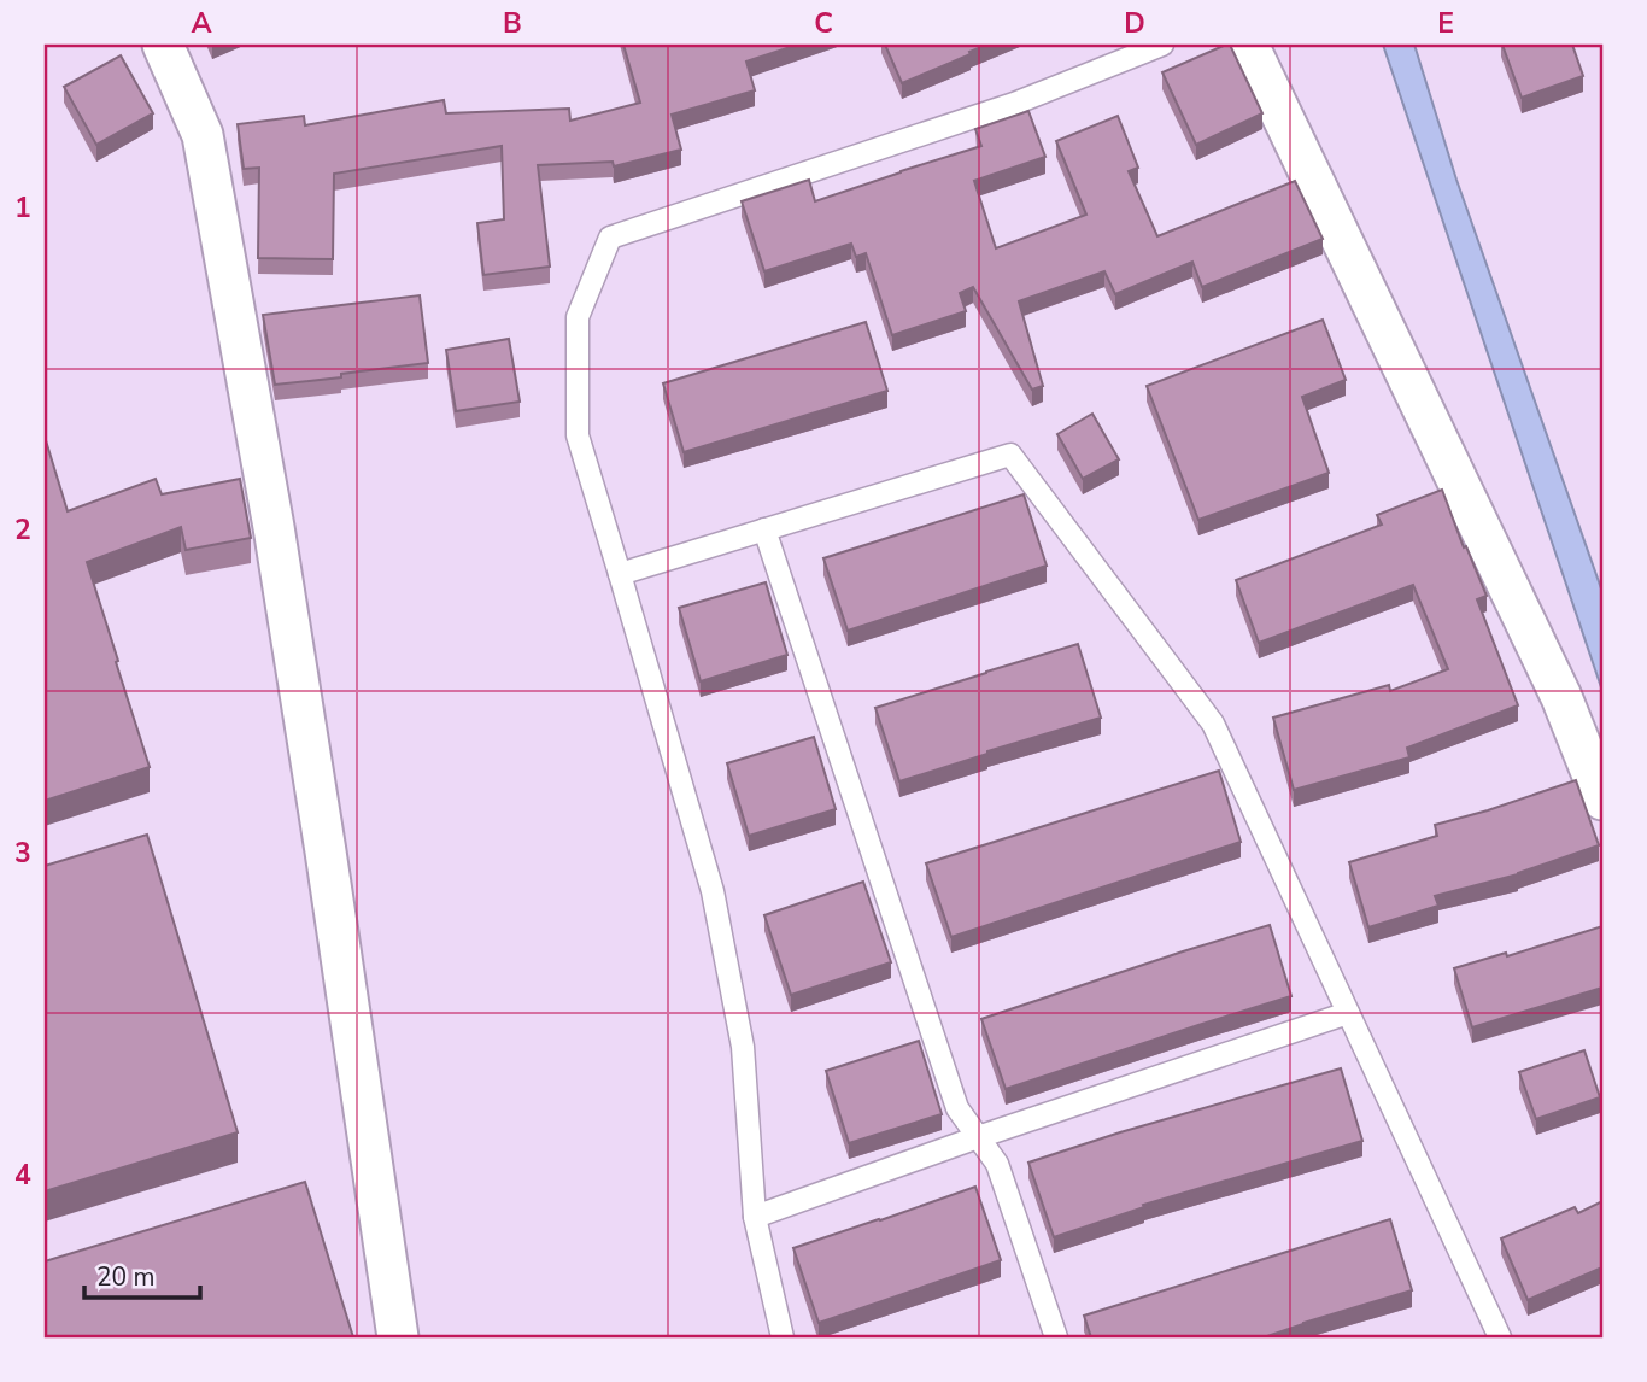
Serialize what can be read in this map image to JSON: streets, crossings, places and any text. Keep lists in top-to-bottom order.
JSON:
{
  "scale_bar": "20 m",
  "grid": {
    "columns": [
      "A",
      "B",
      "C",
      "D",
      "E"
    ],
    "rows": [
      "1",
      "2",
      "3",
      "4"
    ]
  }
}
